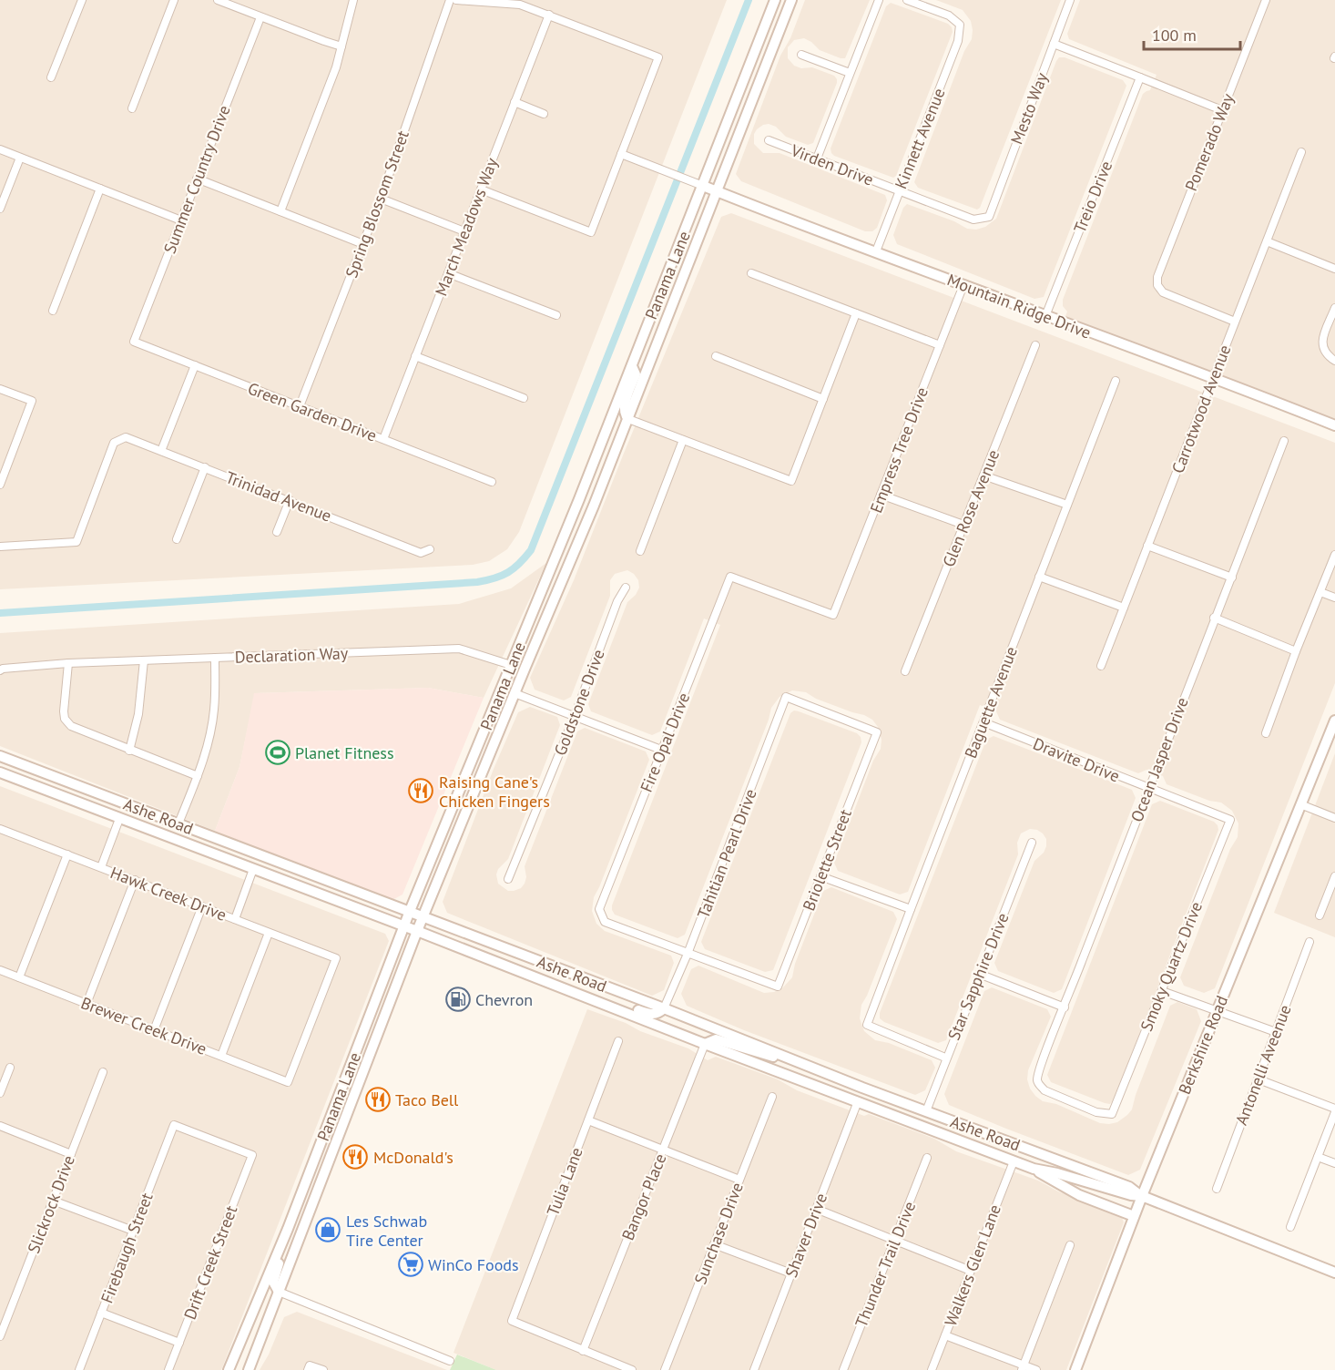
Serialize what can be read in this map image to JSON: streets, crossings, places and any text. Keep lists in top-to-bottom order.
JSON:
{
  "streets": {
    "main road": [
      "Panama Lane",
      "Mountain Ridge Drive",
      "Ashe Road",
      "Berkshire Road"
    ],
    "street": [
      "Mesto Way",
      "Kinnett Avenue",
      "Pomerado Way",
      "Virden Drive",
      "Summer Country Drive",
      "Treio Drive",
      "Spring Blossom Street",
      "March Meadows Way",
      "Carrotwood Avenue",
      "Green Garden Drive",
      "Empress Tree Drive",
      "Trinidad Avenue",
      "Glen Rose Avenue",
      "Declaration Way",
      "Goldstone Drive",
      "Baguette Avenue",
      "Fire Opal Drive",
      "Dravite Drive",
      "Ocean Jasper Drive",
      "Tahitian Pearl Drive",
      "Briolette Street",
      "Hawk Creek Drive",
      "Smoky Quartz Drive",
      "Star Sapphire Drive",
      "Brewer Creek Drive",
      "Antonelli Aveenue",
      "Tulia Lane",
      "Bangor Place",
      "Slickrock Drive",
      "Sunchase Drive",
      "Shaver Drive",
      "Firebaugh Street",
      "Drift Creek Street",
      "Thunder Trail Drive",
      "Walkers Glen Lane"
    ]
  },
  "crossings": [
    ["Mesto Way", "Virden Drive"],
    ["Kinnett Avenue", "Virden Drive"],
    ["Kinnett Avenue", "Mountain Ridge Drive"],
    ["Pomerado Way", "Carrotwood Avenue"],
    ["Summer Country Drive", "Green Garden Drive"],
    ["Treio Drive", "Mountain Ridge Drive"],
    ["Spring Blossom Street", "Green Garden Drive"],
    ["March Meadows Way", "Green Garden Drive"],
    ["Panama Lane", "Mountain Ridge Drive"],
    ["Panama Lane", "Declaration Way"],
    ["Panama Lane", "Ashe Road"],
    ["Mountain Ridge Drive", "Carrotwood Avenue"],
    ["Mountain Ridge Drive", "Empress Tree Drive"],
    ["Empress Tree Drive", "Fire Opal Drive"],
    ["Baguette Avenue", "Dravite Drive"],
    ["Baguette Avenue", "Star Sapphire Drive"],
    ["Fire Opal Drive", "Tahitian Pearl Drive"],
    ["Fire Opal Drive", "Briolette Street"],
    ["Dravite Drive", "Ocean Jasper Drive"],
    ["Dravite Drive", "Smoky Quartz Drive"],
    ["Ocean Jasper Drive", "Smoky Quartz Drive"],
    ["Ashe Road", "Tahitian Pearl Drive"],
    ["Ashe Road", "Star Sapphire Drive"],
    ["Ashe Road", "Berkshire Road"],
    ["Ashe Road", "Bangor Place"],
    ["Ashe Road", "Shaver Drive"],
    ["Ashe Road", "Walkers Glen Lane"],
    ["Tahitian Pearl Drive", "Briolette Street"],
    ["Hawk Creek Drive", "Brewer Creek Drive"],
    ["Tulia Lane", "Bangor Place"],
    ["Firebaugh Street", "Drift Creek Street"]
  ],
  "places": {
    "sports": ["Planet Fitness"],
    "restaurant": ["Raising Cane's Chicken Fingers", "Taco Bell", "McDonald's"],
    "fuel station": ["Chevron"],
    "shop": ["Les Schwab Tire Center"],
    "supermarket": ["WinCo Foods"]
  },
  "scale_bar": "100 m"
}
